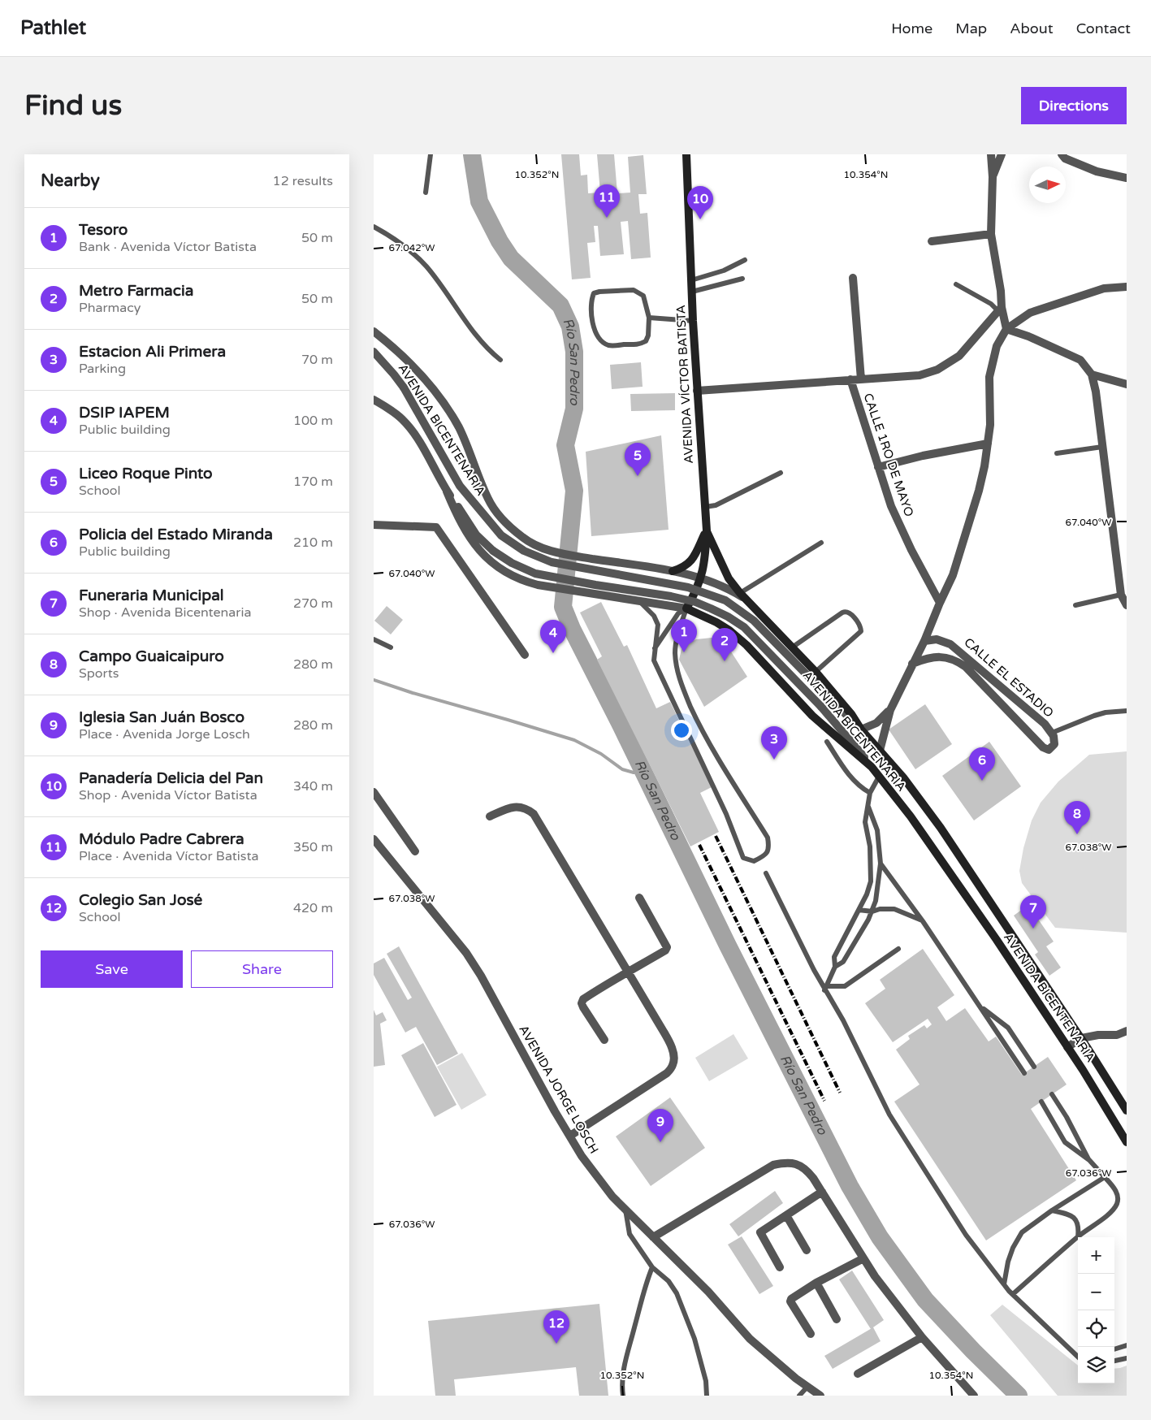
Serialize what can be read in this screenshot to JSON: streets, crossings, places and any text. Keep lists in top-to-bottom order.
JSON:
{
  "streets": {
    "main road": ["AVENIDA VÍCTOR BATISTA", "AVENIDA BICENTENARIA"],
    "street": ["CALLE 1RO DE MAYO", "CALLE EL ESTADIO", "AVENIDA JORGE LOSCH"]
  },
  "water": ["Río San Pedro"],
  "north": "right",
  "page": {
    "header": "Pathlet",
    "nav": [
      "Home",
      "Map",
      "About",
      "Contact"
    ],
    "buttons": [
      "Directions",
      ["Save", "Share"]
    ],
    "title": "Find us",
    "heading": ["Nearby", "12 results"],
    "pins": [
      "11",
      "10",
      "5",
      "1",
      "4",
      "2",
      "3",
      "6",
      "8",
      "7",
      "9",
      "12"
    ],
    "list": [
      {
        "mark": "1",
        "name": "Tesoro",
        "note": "Bank · Avenida Víctor Batista",
        "value": "50 m"
      },
      {
        "mark": "2",
        "name": "Metro Farmacia",
        "note": "Pharmacy",
        "value": "50 m"
      },
      {
        "mark": "3",
        "name": "Estacion Ali Primera",
        "note": "Parking",
        "value": "70 m"
      },
      {
        "mark": "4",
        "name": "DSIP IAPEM",
        "note": "Public building",
        "value": "100 m"
      },
      {
        "mark": "5",
        "name": "Liceo Roque Pinto",
        "note": "School",
        "value": "170 m"
      },
      {
        "mark": "6",
        "name": "Policia del Estado Miranda",
        "note": "Public building",
        "value": "210 m"
      },
      {
        "mark": "7",
        "name": "Funeraria Municipal",
        "note": "Shop · Avenida Bicentenaria",
        "value": "270 m"
      },
      {
        "mark": "8",
        "name": "Campo Guaicaipuro",
        "note": "Sports",
        "value": "280 m"
      },
      {
        "mark": "9",
        "name": "Iglesia San Juán Bosco",
        "note": "Place · Avenida Jorge Losch",
        "value": "280 m"
      },
      {
        "mark": "10",
        "name": "Panadería Delicia del Pan",
        "note": "Shop · Avenida Víctor Batista",
        "value": "340 m"
      },
      {
        "mark": "11",
        "name": "Módulo Padre Cabrera",
        "note": "Place · Avenida Víctor Batista",
        "value": "350 m"
      },
      {
        "mark": "12",
        "name": "Colegio San José",
        "note": "School",
        "value": "420 m"
      }
    ],
    "map_buttons": ["+", "−"]
  },
  "coordinates": [
    "10.352°N",
    "10.354°N",
    "67.042°W",
    "67.040°W",
    "67.038°W",
    "67.036°W"
  ]
}
